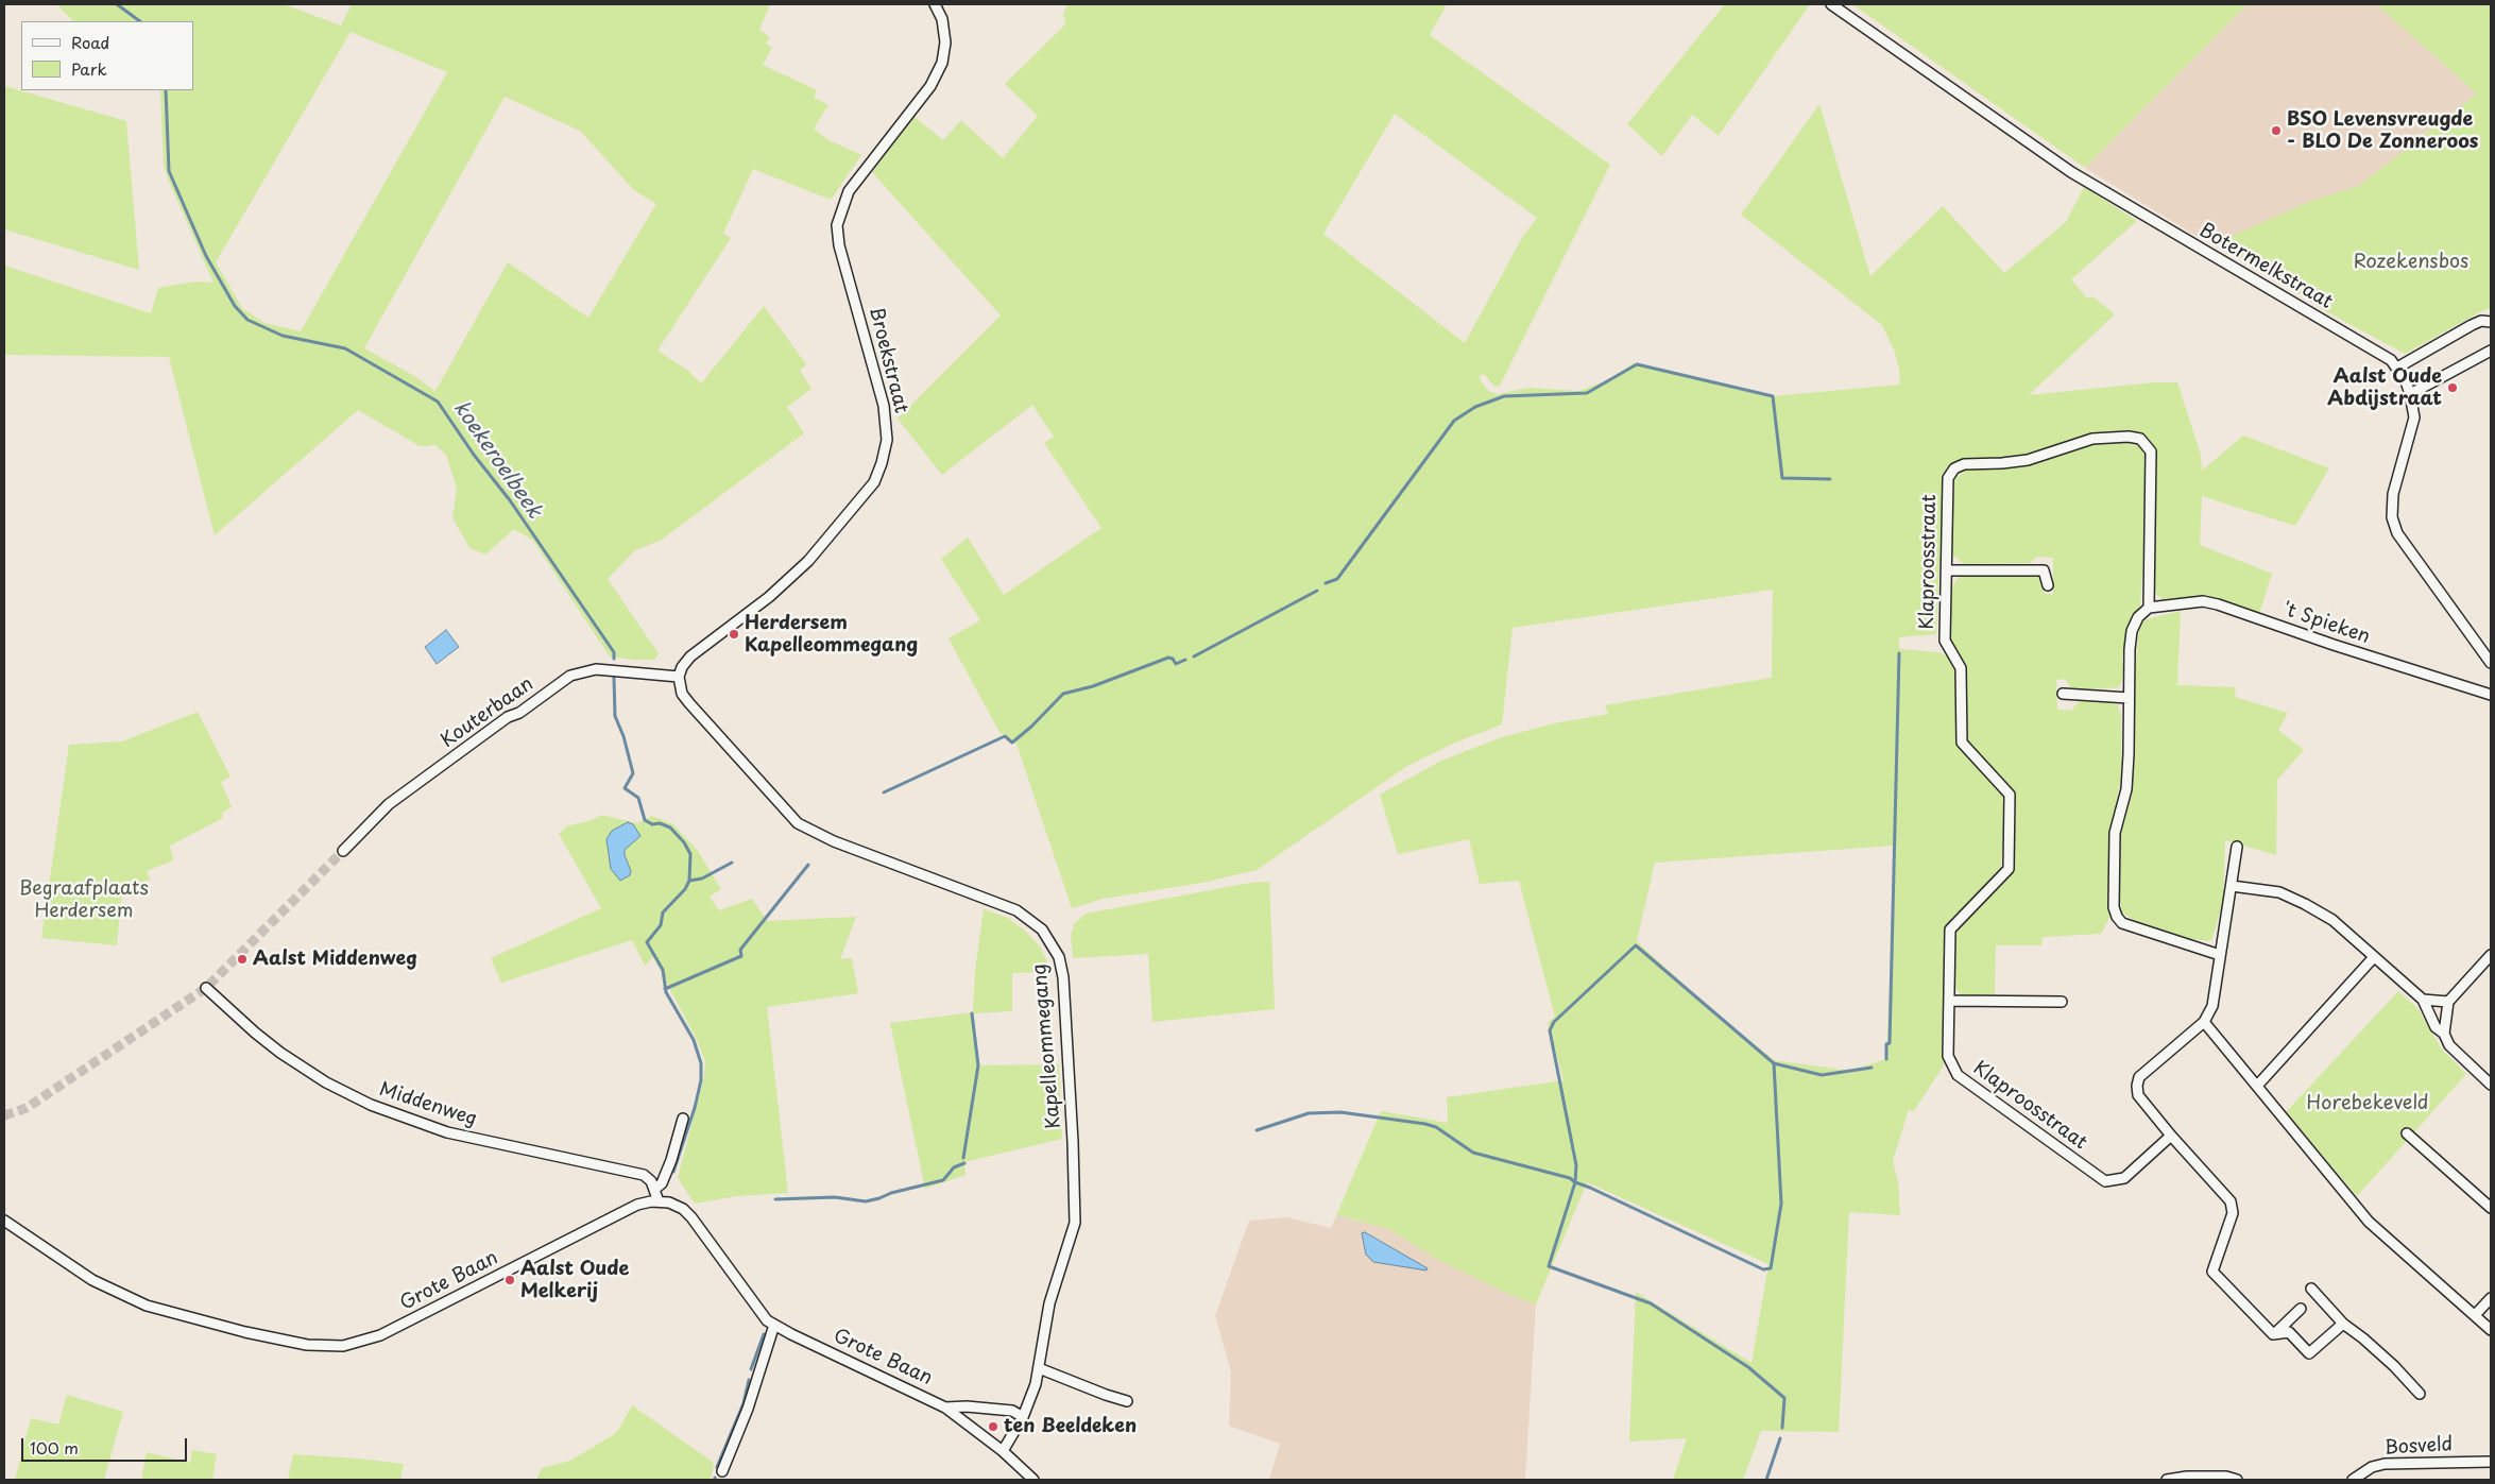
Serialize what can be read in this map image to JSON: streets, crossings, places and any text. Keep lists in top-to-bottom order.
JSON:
{
  "streets": {
    "street": [
      "Botermelkstraat",
      "Broekstraat",
      "Klaproosstraat",
      "'t Spieken",
      "Kouterbaan",
      "Kapelleommegang",
      "Middenweg",
      "Grote Baan",
      "Bosveld"
    ]
  },
  "crossings": [
    ["Broekstraat", "Kouterbaan"],
    ["Broekstraat", "Kapelleommegang"],
    ["Klaproosstraat", "'t Spieken"],
    ["Kouterbaan", "Kapelleommegang"],
    ["Kapelleommegang", "Grote Baan"]
  ],
  "water": ["koekeroelbeek"],
  "parks": ["Rozekensbos", "Begraafplaats Herdersem", "Horebekeveld"],
  "places": [
    "BSO Levensvreugde - BLO De Zonneroos",
    "Aalst Oude Abdijstraat",
    "Herdersem Kapelleommegang",
    "Aalst Middenweg",
    "Aalst Oude Melkerij",
    "ten Beeldeken"
  ],
  "legend": ["Road", "Park"],
  "scale_bar": "100 m"
}
